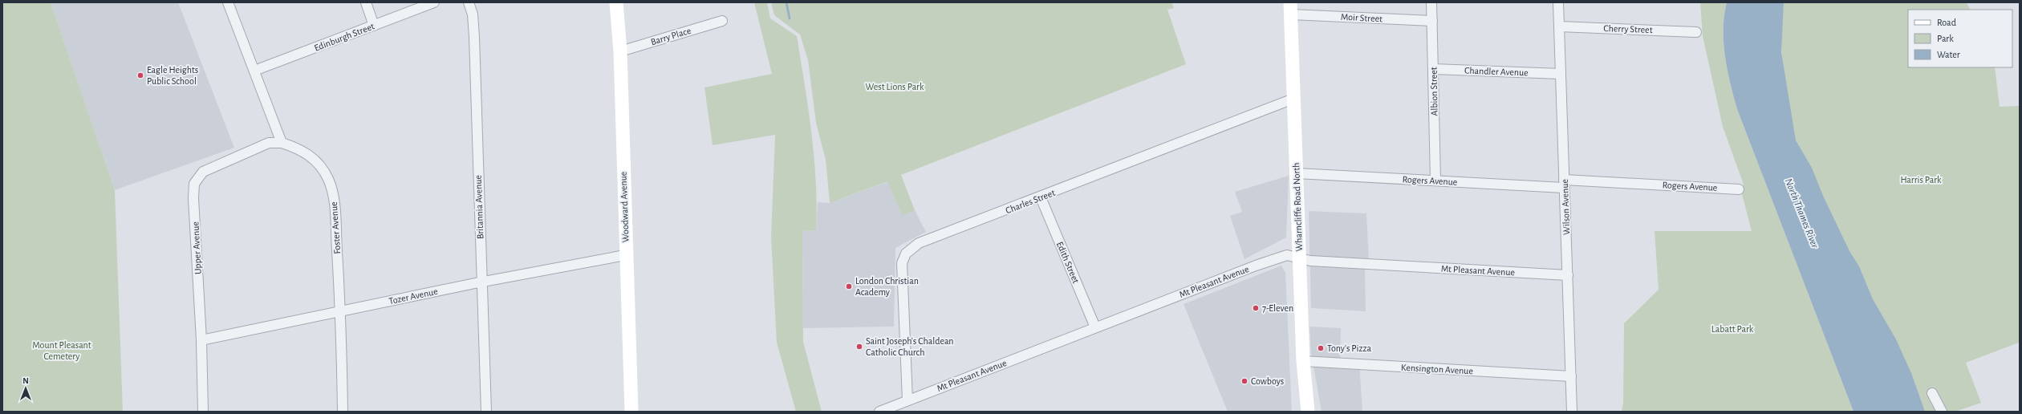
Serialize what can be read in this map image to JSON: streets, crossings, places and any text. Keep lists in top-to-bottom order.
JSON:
{
  "streets": {
    "street": [
      "Moir Street",
      "Cherry Street",
      "Barry Place",
      "Edinburgh Street",
      "Chandler Avenue",
      "Albion Street",
      "Rogers Avenue",
      "Charles Street",
      "Britannia Avenue",
      "Woodward Avenue",
      "Wharncliffe Road North",
      "Wilson Avenue",
      "Foster Avenue",
      "Upper Avenue",
      "Edith Street",
      "Mt Pleasant Avenue",
      "Tozer Avenue",
      "Kensington Avenue"
    ]
  },
  "crossings": [
    ["Moir Street", "Albion Street"],
    ["Moir Street", "Wharncliffe Road North"],
    ["Cherry Street", "Wilson Avenue"],
    ["Barry Place", "Woodward Avenue"],
    ["Chandler Avenue", "Albion Street"],
    ["Chandler Avenue", "Wilson Avenue"],
    ["Albion Street", "Rogers Avenue"],
    ["Rogers Avenue", "Wharncliffe Road North"],
    ["Rogers Avenue", "Wilson Avenue"],
    ["Charles Street", "Wharncliffe Road North"],
    ["Charles Street", "Edith Street"],
    ["Charles Street", "Mt Pleasant Avenue"],
    ["Britannia Avenue", "Tozer Avenue"],
    ["Woodward Avenue", "Tozer Avenue"],
    ["Wharncliffe Road North", "Mt Pleasant Avenue"],
    ["Wharncliffe Road North", "Kensington Avenue"],
    ["Wilson Avenue", "Mt Pleasant Avenue"],
    ["Wilson Avenue", "Kensington Avenue"],
    ["Foster Avenue", "Upper Avenue"],
    ["Foster Avenue", "Tozer Avenue"],
    ["Upper Avenue", "Tozer Avenue"],
    ["Edith Street", "Mt Pleasant Avenue"]
  ],
  "water": ["North Thames River"],
  "parks": [
    "West Lions Park",
    "Harris Park",
    "Labatt Park",
    "Mount Pleasant Cemetery"
  ],
  "places": [
    "Eagle Heights Public School",
    "London Christian Academy",
    "7-Eleven",
    "Saint Joseph's Chaldean Catholic Church",
    "Tony's Pizza",
    "Cowboys"
  ],
  "legend": ["Road", "Park", "Water"],
  "north": "top"
}
